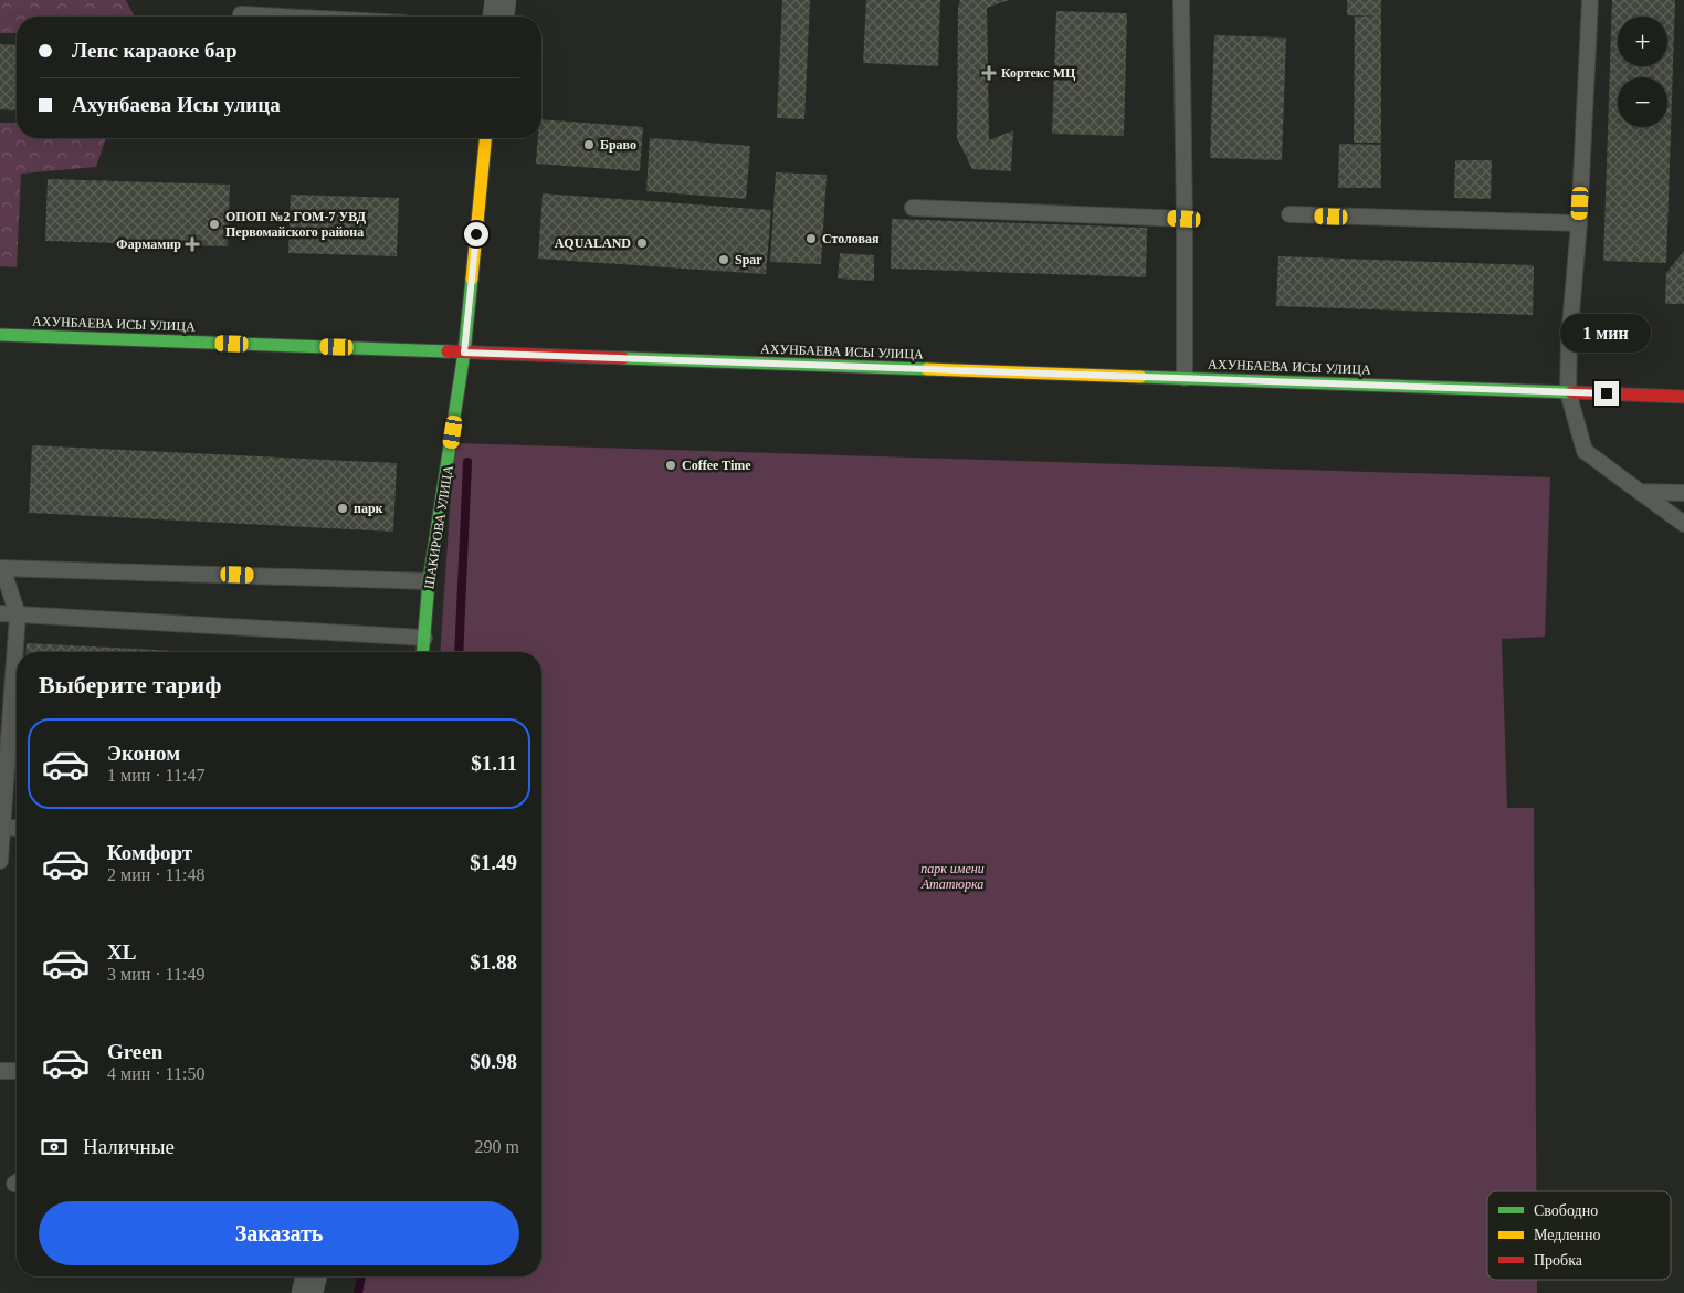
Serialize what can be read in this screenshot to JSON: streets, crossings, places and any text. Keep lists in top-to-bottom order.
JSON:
{
  "streets": {
    "main road": ["АХУНБАЕВА ИСЫ УЛИЦА", "ШАКИРОВА УЛИЦА"]
  },
  "crossings": [
    ["АХУНБАЕВА ИСЫ УЛИЦА", "ШАКИРОВА УЛИЦА"]
  ],
  "parks": ["парк имени Ататюрка"],
  "places": {
    "health": ["Кортекс МЦ", "Фармамир"],
    "other": [
      "Браво",
      "ОПОП №2 ГОМ-7 УВД Первомайского района",
      "Столовая",
      "AQUALAND",
      "Spar",
      "Coffee Time",
      "парк"
    ]
  },
  "legend": ["Свободно", "Медленно", "Пробка"],
  "page": {
    "map_buttons": ["+", "−"],
    "banner": ["Лепс караоке бар", "Ахунбаева Исы улица"],
    "bubble": "1 мин",
    "heading": "Выберите тариф",
    "list": [
      {
        "name": "Эконом",
        "note": "1 мин · 11:47",
        "value": "$1.11"
      },
      {
        "name": "Комфорт",
        "note": "2 мин · 11:48",
        "value": "$1.49"
      },
      {
        "name": "XL",
        "note": "3 мин · 11:49",
        "value": "$1.88"
      },
      {
        "name": "Green",
        "note": "4 мин · 11:50",
        "value": "$0.98"
      }
    ],
    "pay": ["Наличные", "290 m"],
    "buttons": "Заказать"
  }
}
